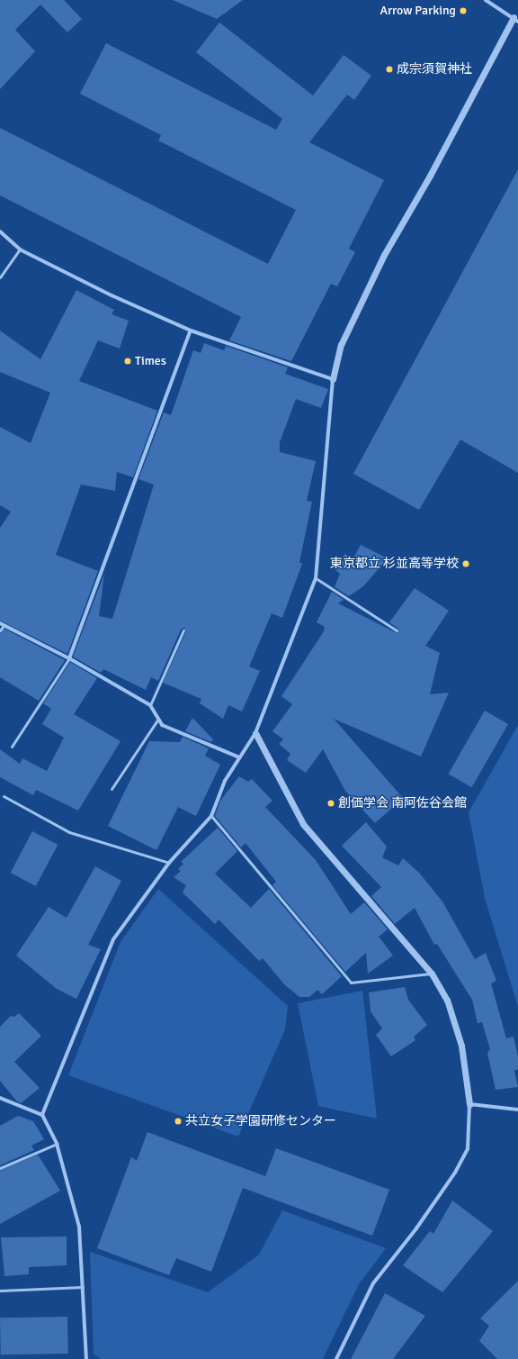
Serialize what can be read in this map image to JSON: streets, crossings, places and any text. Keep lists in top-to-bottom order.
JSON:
{
  "places": [
    "Arrow Parking",
    "成宗須賀神社",
    "Times",
    "東京都立 杉並高等学校",
    "創価学会 南阿佐谷会館",
    "共立女子学園研修センター"
  ]
}
